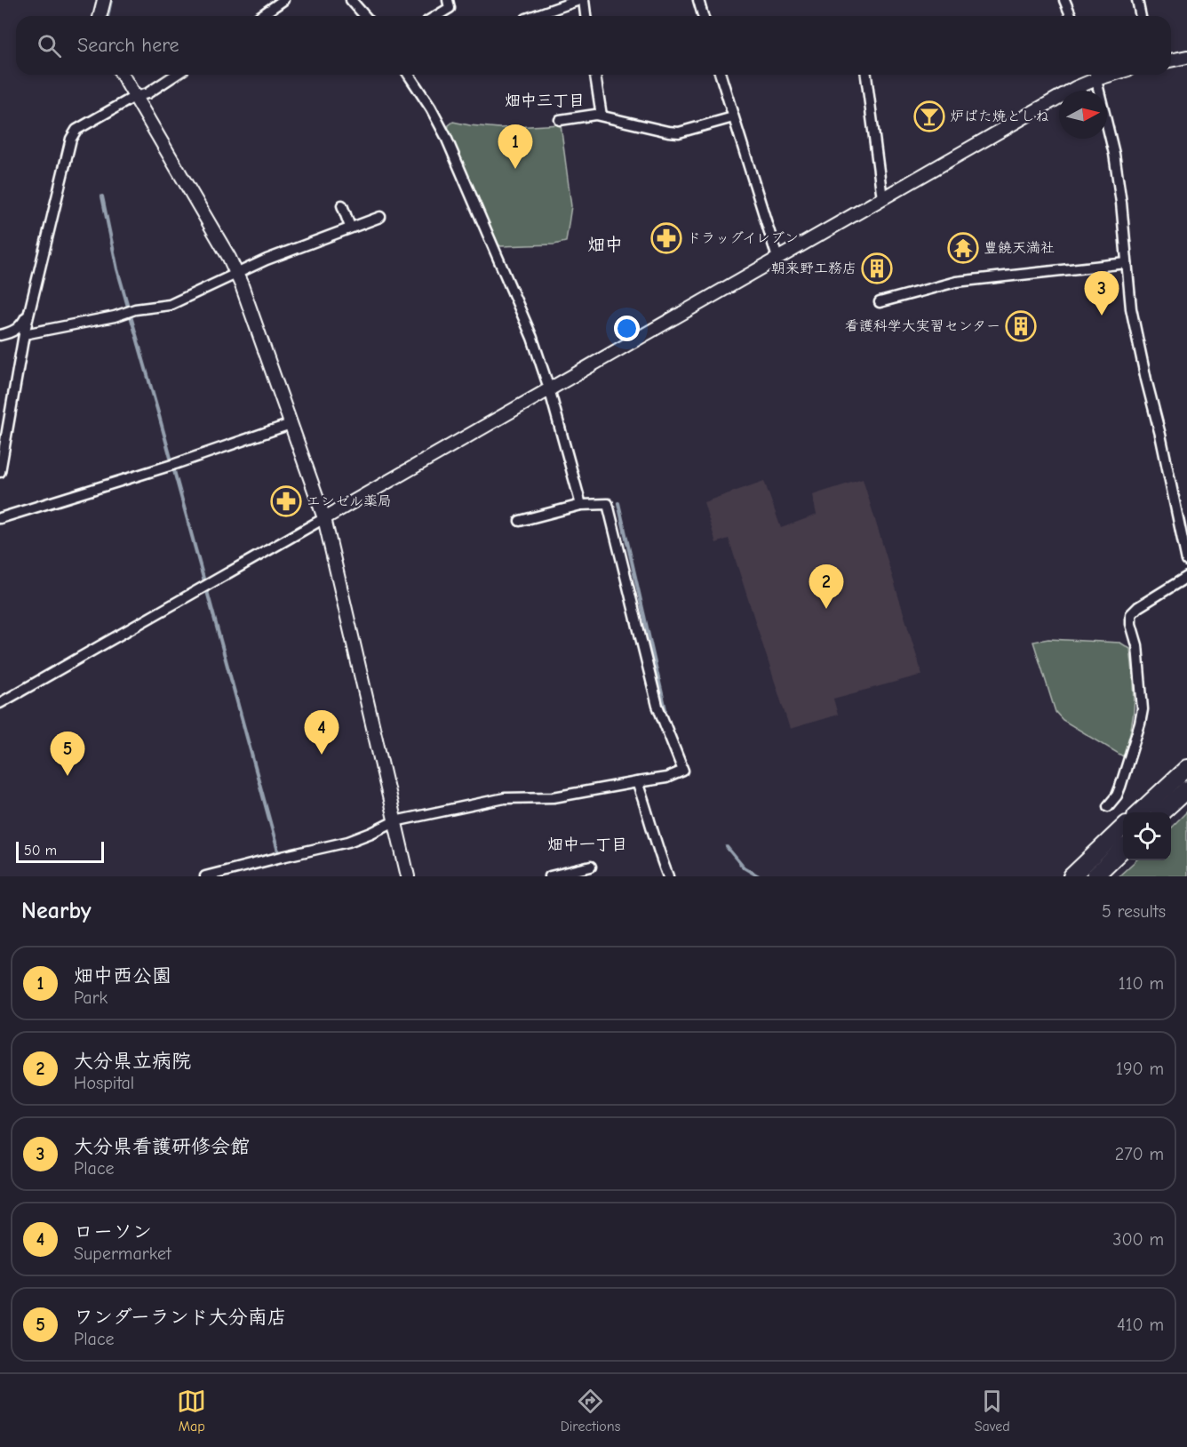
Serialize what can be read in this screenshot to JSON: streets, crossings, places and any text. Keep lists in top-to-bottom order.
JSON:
{
  "districts": ["畑中三丁目", "畑中", "畑中一丁目"],
  "places": {
    "bar": ["炉ばた焼としね"],
    "pharmacy": ["ドラッグイレブン", "エンゼル薬局"],
    "temple": ["豊饒天満社"],
    "building": ["朝来野工務店", "看護科学大実習センター"]
  },
  "scale_bar": "50 m",
  "north": "right",
  "page": {
    "search": "Search here",
    "pins": [
      "1",
      "3",
      "2",
      "4",
      "5"
    ],
    "scale": "50 m",
    "heading": ["Nearby", "5 results"],
    "list": [
      {
        "mark": "1",
        "name": "畑中西公園",
        "note": "Park",
        "value": "110 m"
      },
      {
        "mark": "2",
        "name": "大分県立病院",
        "note": "Hospital",
        "value": "190 m"
      },
      {
        "mark": "3",
        "name": "大分県看護研修会館",
        "note": "Place",
        "value": "270 m"
      },
      {
        "mark": "4",
        "name": "ローソン",
        "note": "Supermarket",
        "value": "300 m"
      },
      {
        "mark": "5",
        "name": "ワンダーランド大分南店",
        "note": "Place",
        "value": "410 m"
      }
    ],
    "nav": ["Map", "Directions", "Saved"]
  }
}
